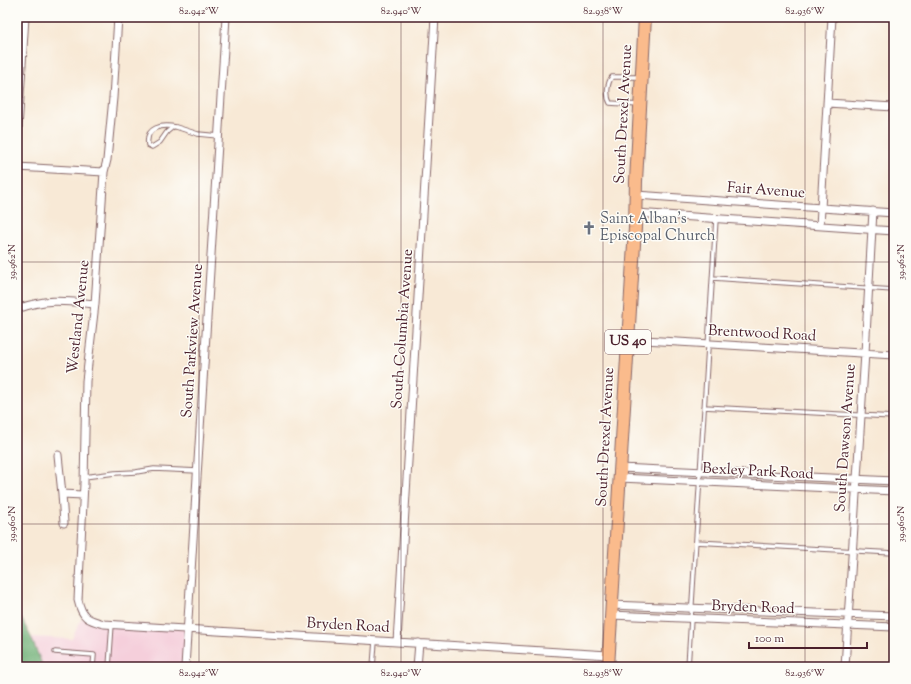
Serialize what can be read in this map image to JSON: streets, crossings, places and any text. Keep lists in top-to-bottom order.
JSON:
{
  "streets": {
    "main road": ["South Drexel Avenue", "US 40"],
    "street": [
      "Fair Avenue",
      "Westland Avenue",
      "South Columbia Avenue",
      "Brentwood Road",
      "South Parkview Avenue",
      "South Dawson Avenue",
      "Bexley Park Road",
      "Bryden Road"
    ]
  },
  "crossings": [
    ["South Drexel Avenue", "Fair Avenue"],
    ["South Drexel Avenue", "Brentwood Road"],
    ["South Drexel Avenue", "Bexley Park Road"],
    ["South Drexel Avenue", "Bryden Road"],
    ["Fair Avenue", "South Dawson Avenue"],
    ["Westland Avenue", "Bryden Road"],
    ["South Columbia Avenue", "Bryden Road"],
    ["Brentwood Road", "South Dawson Avenue"],
    ["South Parkview Avenue", "Bryden Road"],
    ["South Dawson Avenue", "Bexley Park Road"],
    ["South Dawson Avenue", "Bryden Road"]
  ],
  "places": {
    "church": ["Saint Alban's Episcopal Church"]
  },
  "scale_bar": "100 m",
  "coordinates": [
    "82.942°W",
    "82.940°W",
    "82.938°W",
    "82.936°W",
    "39.962°N",
    "39.960°N"
  ]
}
